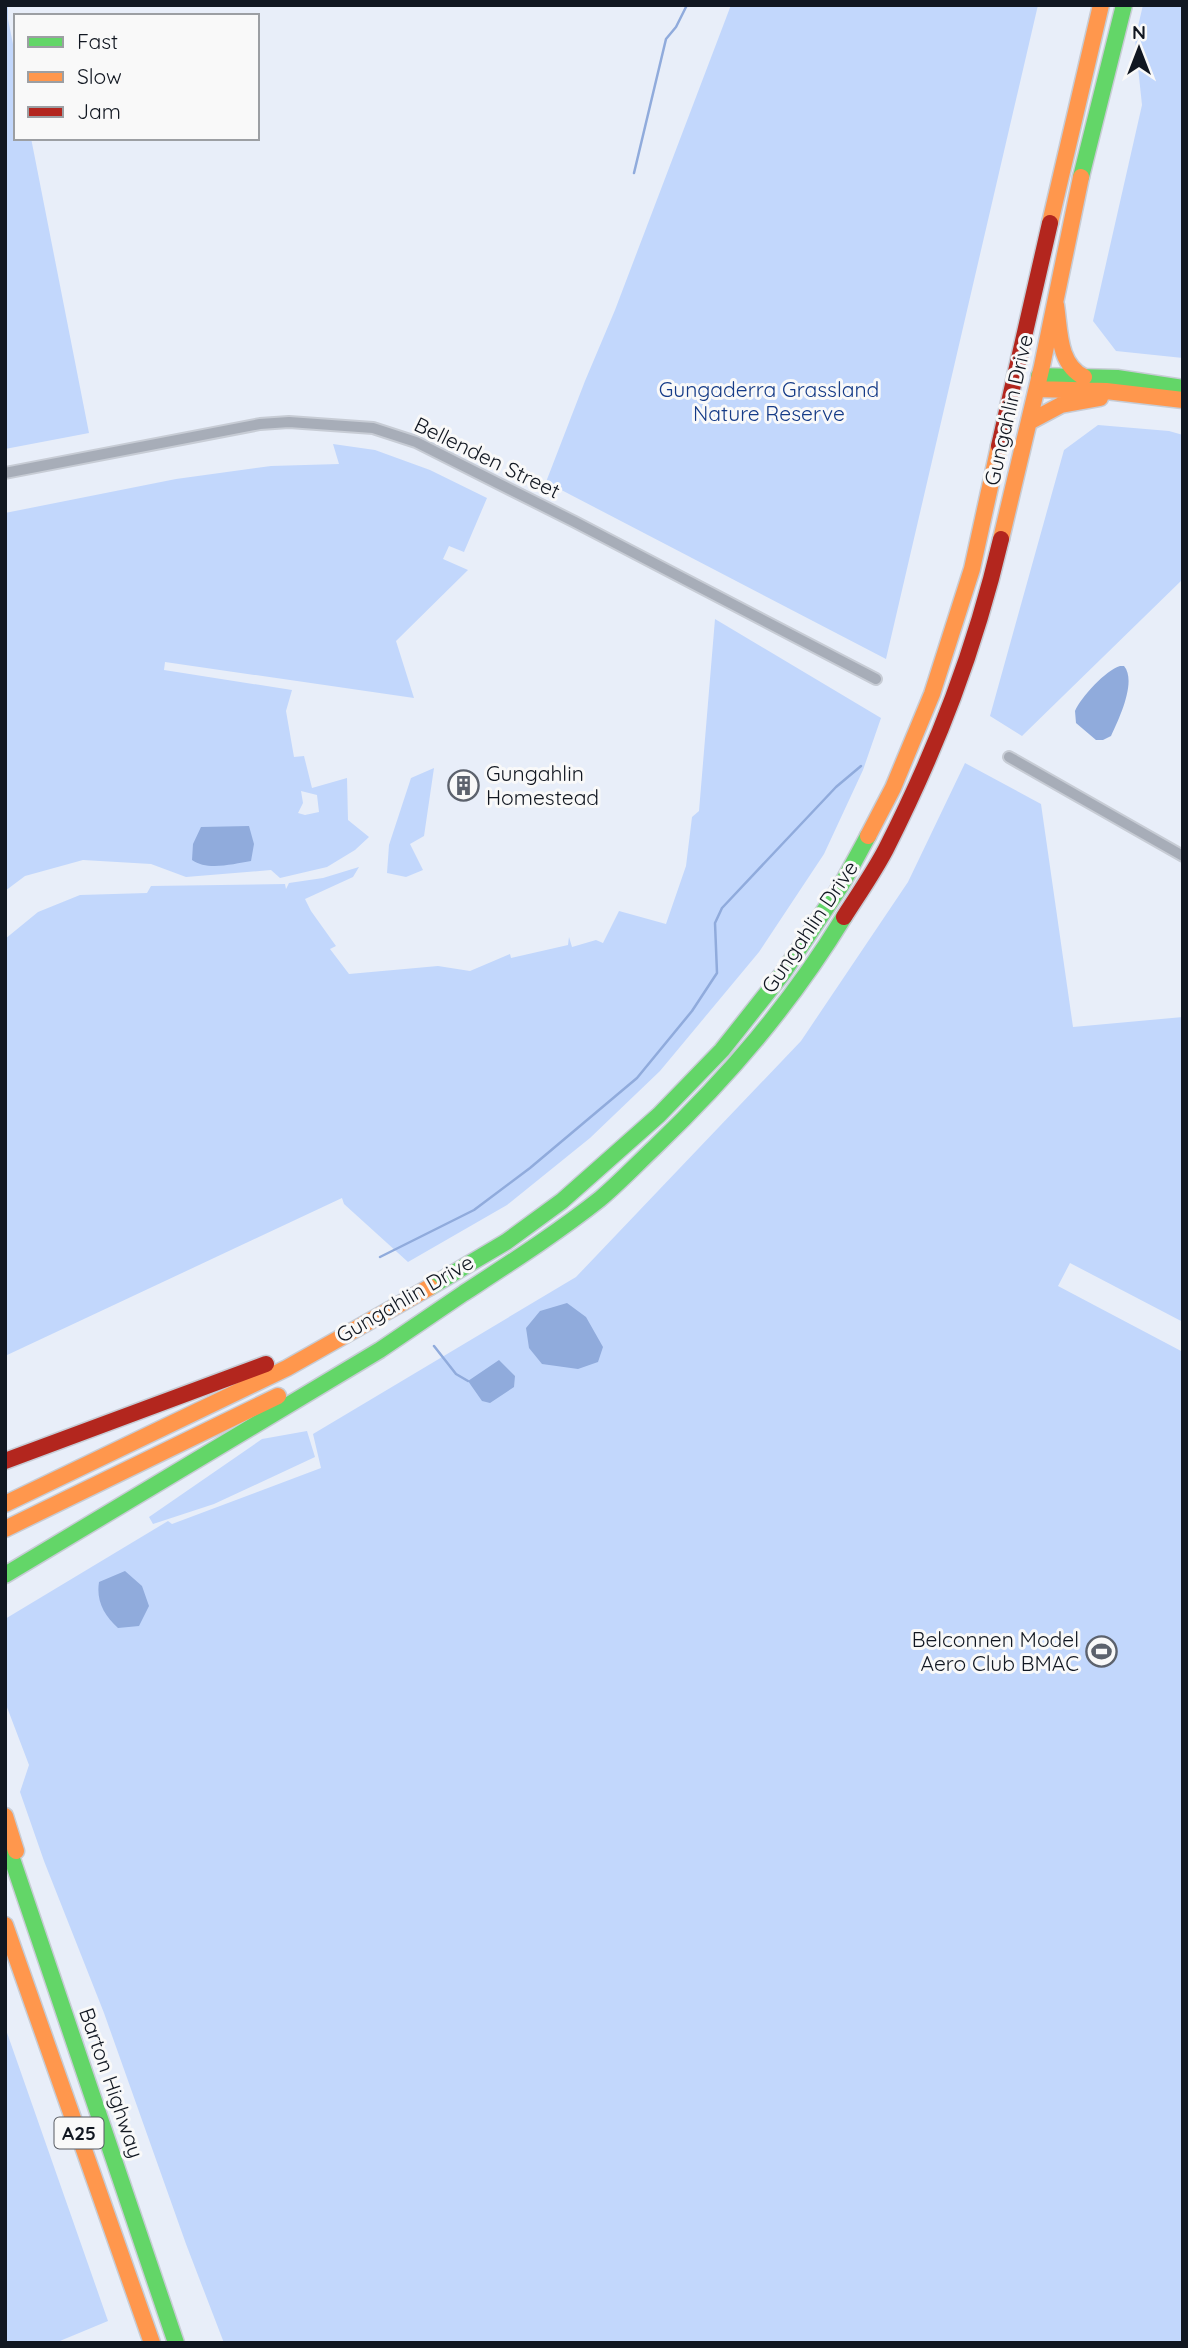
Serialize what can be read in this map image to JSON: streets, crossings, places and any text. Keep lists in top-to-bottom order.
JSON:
{
  "streets": {
    "main road": ["Gungahlin Drive", "Barton Highway", "A25"],
    "street": ["Bellenden Street"]
  },
  "parks": ["Gungaderra Grassland Nature Reserve"],
  "places": {
    "building": ["Gungahlin Homestead"],
    "sports": ["Belconnen Model Aero Club BMAC"]
  },
  "legend": ["Fast", "Slow", "Jam"],
  "north": "top"
}
